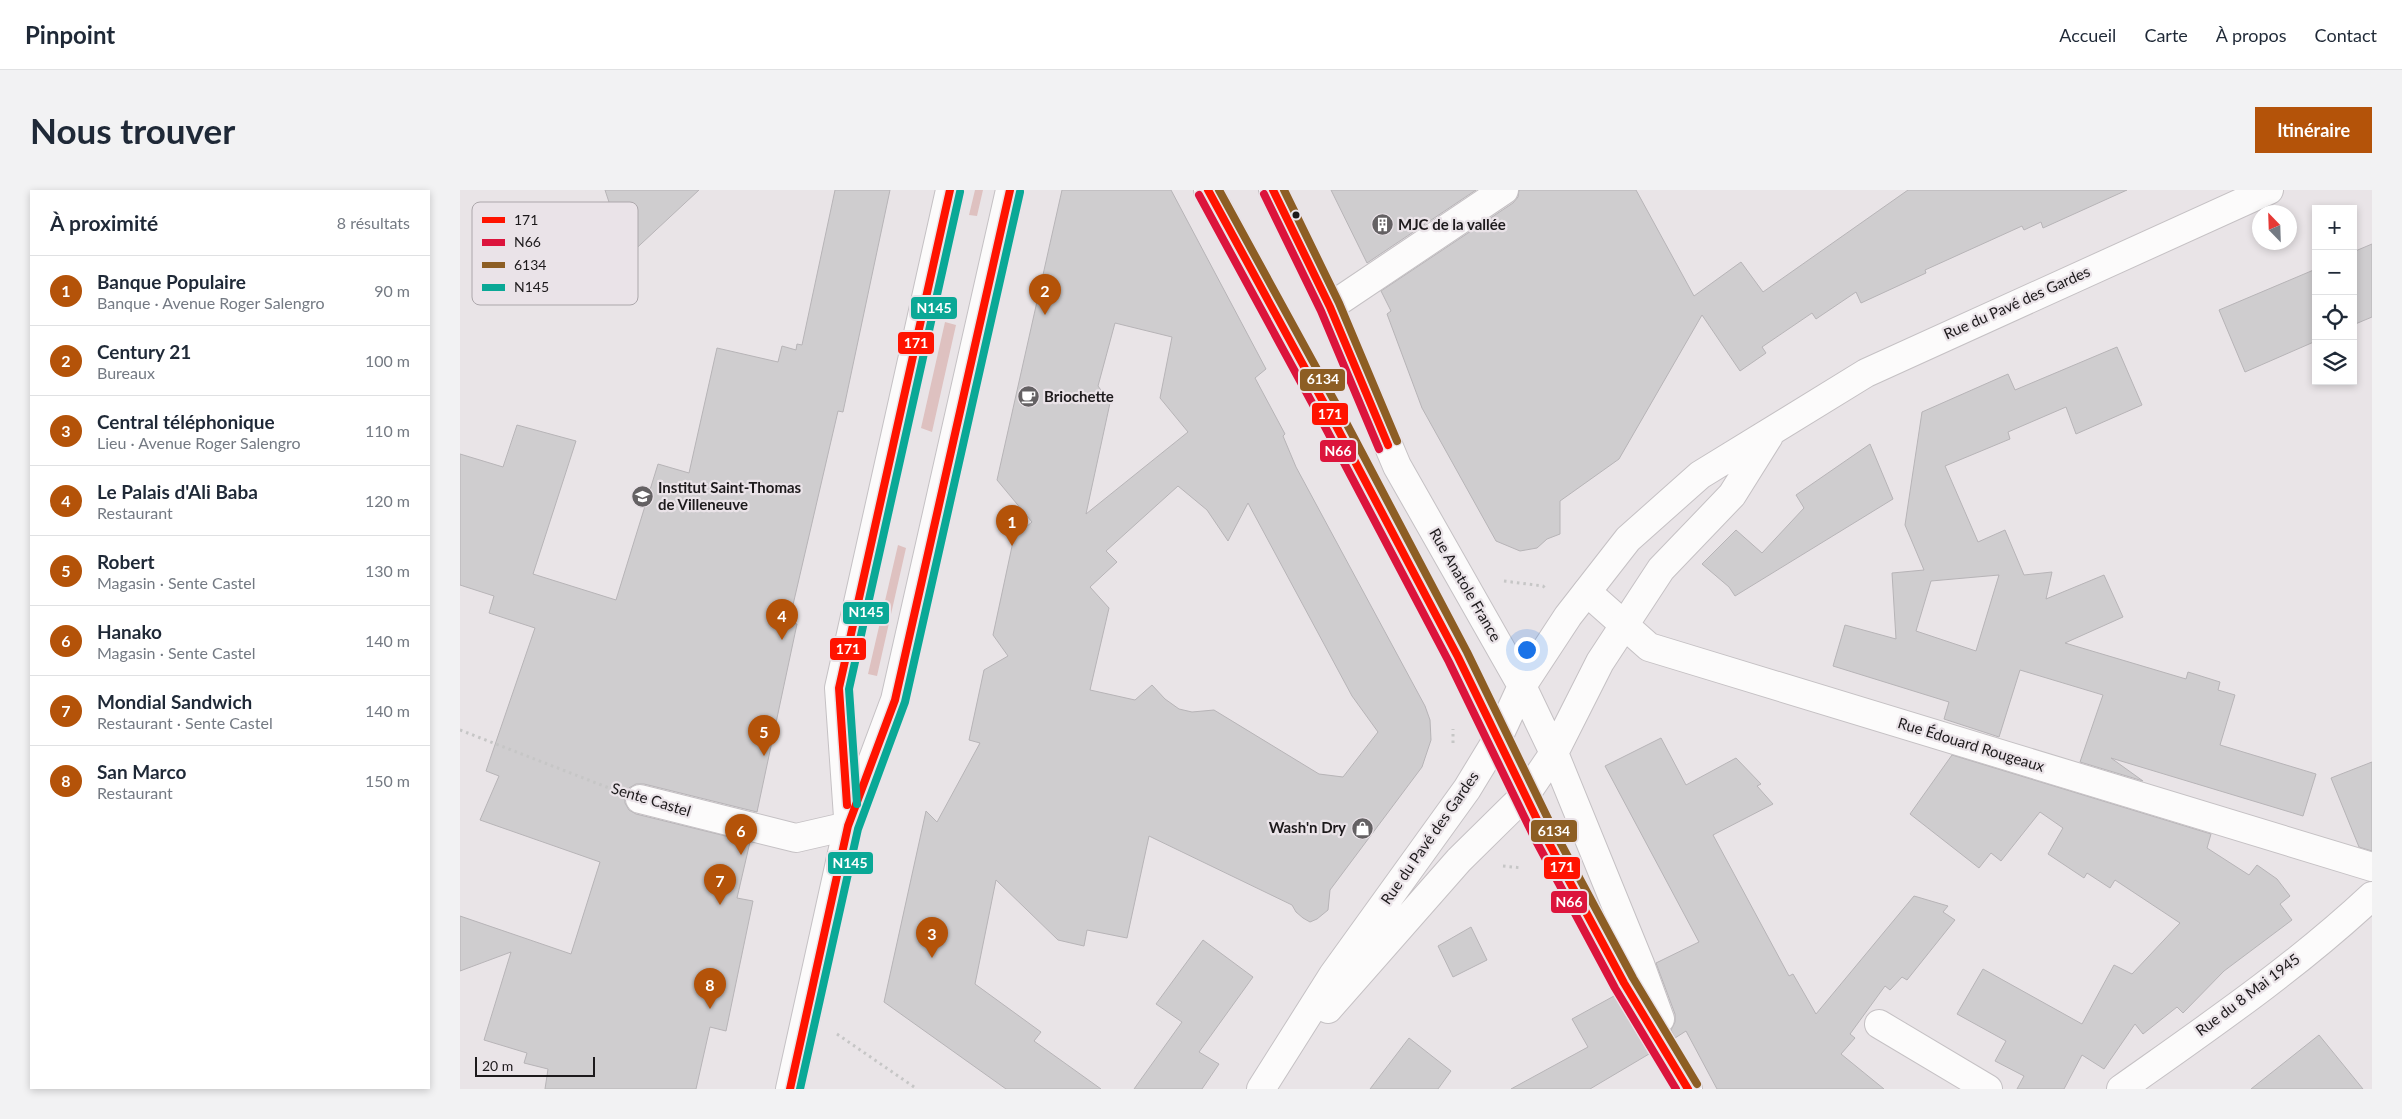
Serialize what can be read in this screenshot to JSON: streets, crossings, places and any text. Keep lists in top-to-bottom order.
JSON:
{
  "streets": {
    "main road": [
      "Rue du Pavé des Gardes",
      "Rue Anatole France",
      "Rue Édouard Rougeaux",
      "Sente Castel",
      "Rue du 8 Mai 1945"
    ]
  },
  "crossings": [
    ["Rue du Pavé des Gardes", "Rue Anatole France"],
    ["Rue du Pavé des Gardes", "Rue Édouard Rougeaux"]
  ],
  "places": {
    "building": ["MJC de la vallée"],
    "cafe": ["Briochette"],
    "school or university": ["Institut Saint-Thomas de Villeneuve"],
    "shop": ["Wash'n Dry"]
  },
  "lines": [
    "transit line 171",
    "transit line 6134",
    "transit line N145",
    "transit line N66"
  ],
  "legend": [
    "171",
    "N66",
    "6134",
    "N145"
  ],
  "scale_bar": "20 m",
  "north": "top left",
  "page": {
    "header": "Pinpoint",
    "nav": [
      "Accueil",
      "Carte",
      "À propos",
      "Contact"
    ],
    "buttons": "Itinéraire",
    "title": "Nous trouver",
    "heading": ["À proximité", "8 résultats"],
    "map_buttons": ["+", "−"],
    "list": [
      {
        "mark": "1",
        "name": "Banque Populaire",
        "note": "Banque · Avenue Roger Salengro",
        "value": "90 m"
      },
      {
        "mark": "2",
        "name": "Century 21",
        "note": "Bureaux",
        "value": "100 m"
      },
      {
        "mark": "3",
        "name": "Central téléphonique",
        "note": "Lieu · Avenue Roger Salengro",
        "value": "110 m"
      },
      {
        "mark": "4",
        "name": "Le Palais d'Ali Baba",
        "note": "Restaurant",
        "value": "120 m"
      },
      {
        "mark": "5",
        "name": "Robert",
        "note": "Magasin · Sente Castel",
        "value": "130 m"
      },
      {
        "mark": "6",
        "name": "Hanako",
        "note": "Magasin · Sente Castel",
        "value": "140 m"
      },
      {
        "mark": "7",
        "name": "Mondial Sandwich",
        "note": "Restaurant · Sente Castel",
        "value": "140 m"
      },
      {
        "mark": "8",
        "name": "San Marco",
        "note": "Restaurant",
        "value": "150 m"
      }
    ],
    "pins": [
      "2",
      "1",
      "4",
      "5",
      "6",
      "7",
      "3",
      "8"
    ],
    "scale": "20 m"
  }
}
